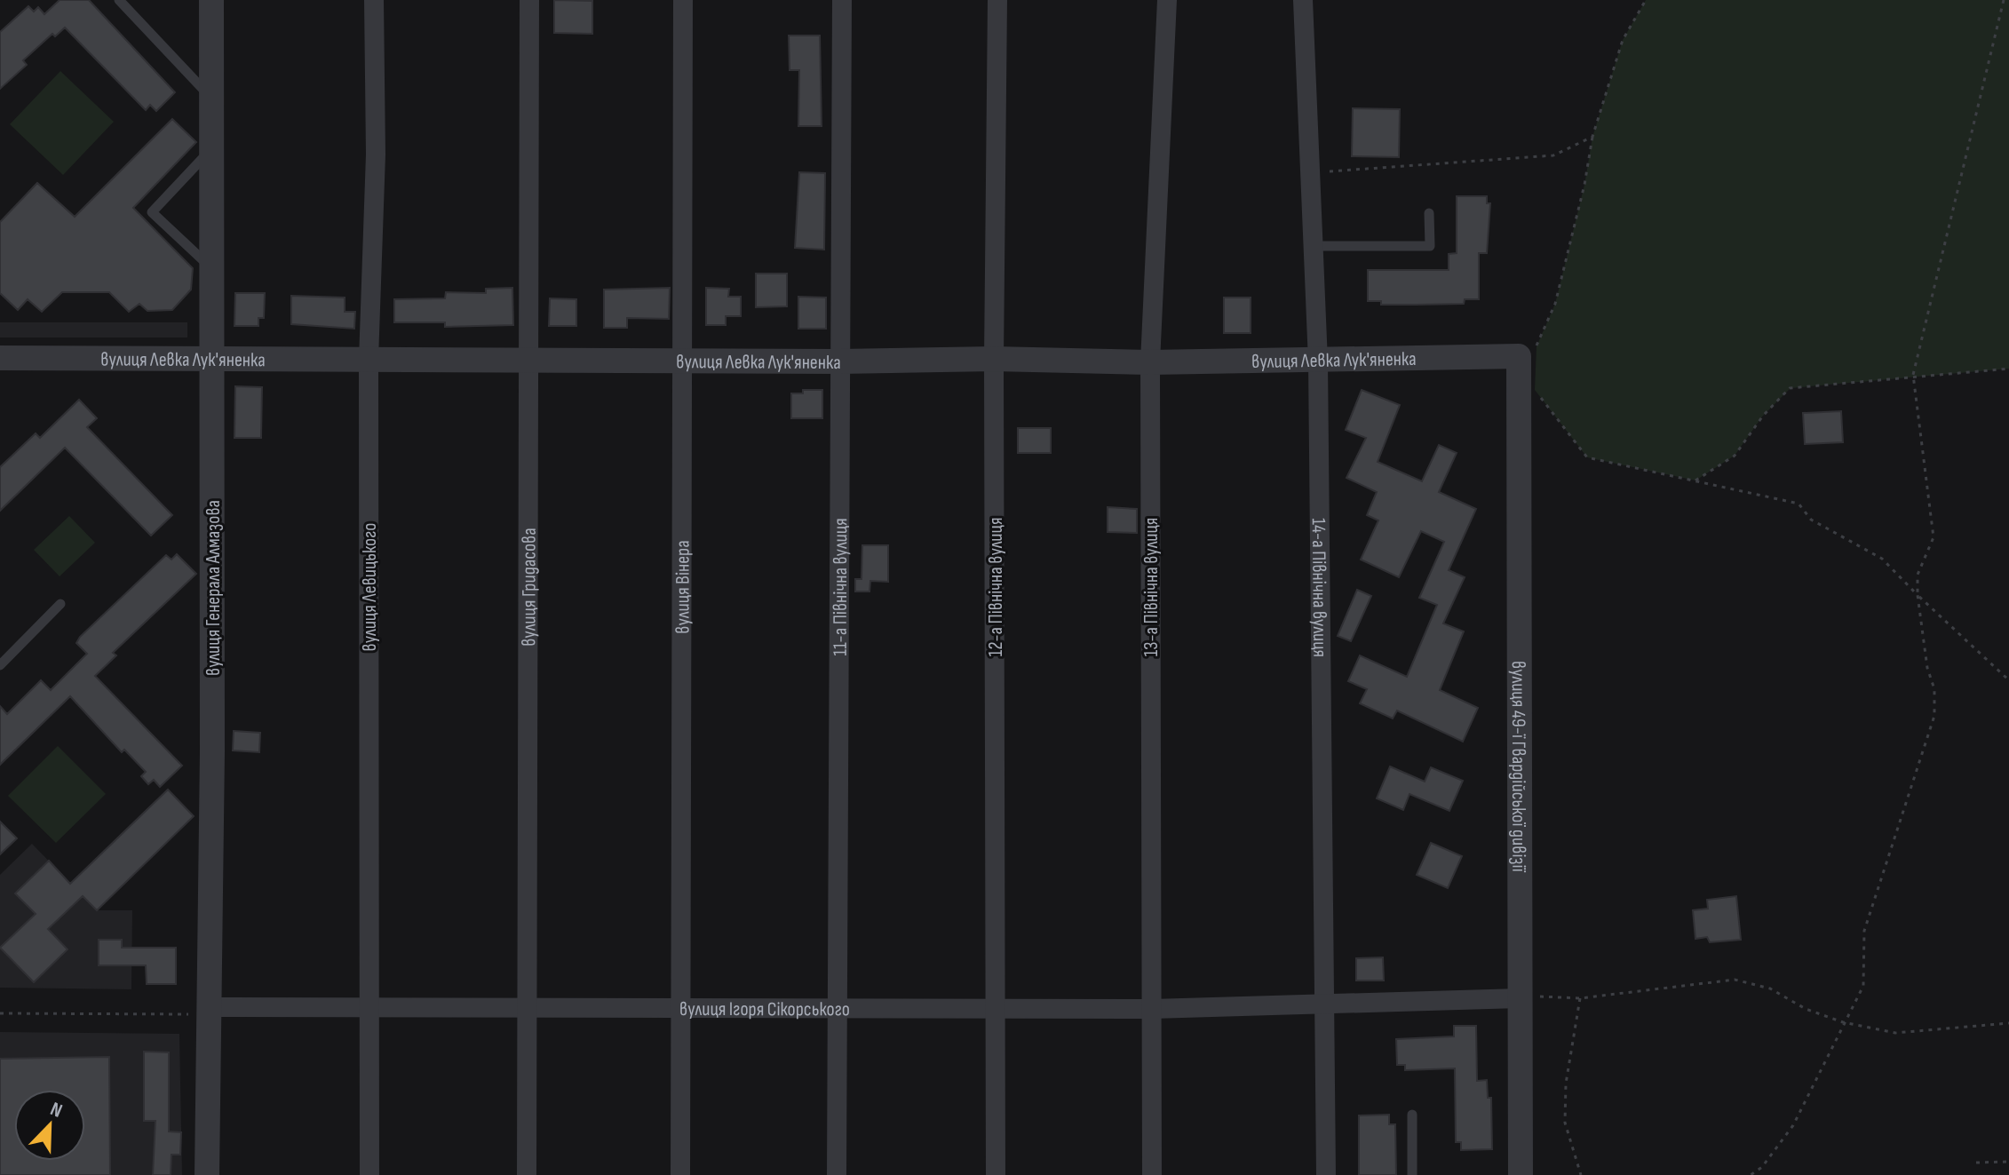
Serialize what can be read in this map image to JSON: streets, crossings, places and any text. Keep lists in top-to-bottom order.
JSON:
{
  "streets": {
    "street": [
      "вулиця Левка Лук'яненка",
      "вулиця Левицького",
      "11-а Північна вулиця",
      "12-а Північна вулиця",
      "13-а Північна вулиця",
      "14-а Північна вулиця",
      "вулиця Генерала Алмазова",
      "вулиця Гридасова",
      "вулиця Вінера",
      "вулиця 49-ї Гвардійської дивізії",
      "вулиця Ігоря Сікорського"
    ]
  },
  "crossings": [
    ["вулиця Левка Лук'яненка", "вулиця Левицького"],
    ["вулиця Левка Лук'яненка", "11-а Північна вулиця"],
    ["вулиця Левка Лук'яненка", "12-а Північна вулиця"],
    ["вулиця Левка Лук'яненка", "13-а Північна вулиця"],
    ["вулиця Левка Лук'яненка", "14-а Північна вулиця"],
    ["вулиця Левка Лук'яненка", "вулиця Генерала Алмазова"],
    ["вулиця Левка Лук'яненка", "вулиця Гридасова"],
    ["вулиця Левка Лук'яненка", "вулиця Вінера"],
    ["вулиця Левка Лук'яненка", "вулиця 49-ї Гвардійської дивізії"],
    ["вулиця Левицького", "вулиця Ігоря Сікорського"],
    ["11-а Північна вулиця", "вулиця Ігоря Сікорського"],
    ["12-а Північна вулиця", "вулиця Ігоря Сікорського"],
    ["13-а Північна вулиця", "вулиця Ігоря Сікорського"],
    ["14-а Північна вулиця", "вулиця Ігоря Сікорського"],
    ["вулиця Генерала Алмазова", "вулиця Ігоря Сікорського"],
    ["вулиця Гридасова", "вулиця Ігоря Сікорського"],
    ["вулиця Вінера", "вулиця Ігоря Сікорського"],
    ["вулиця 49-ї Гвардійської дивізії", "вулиця Ігоря Сікорського"]
  ],
  "north": "top right"
}
